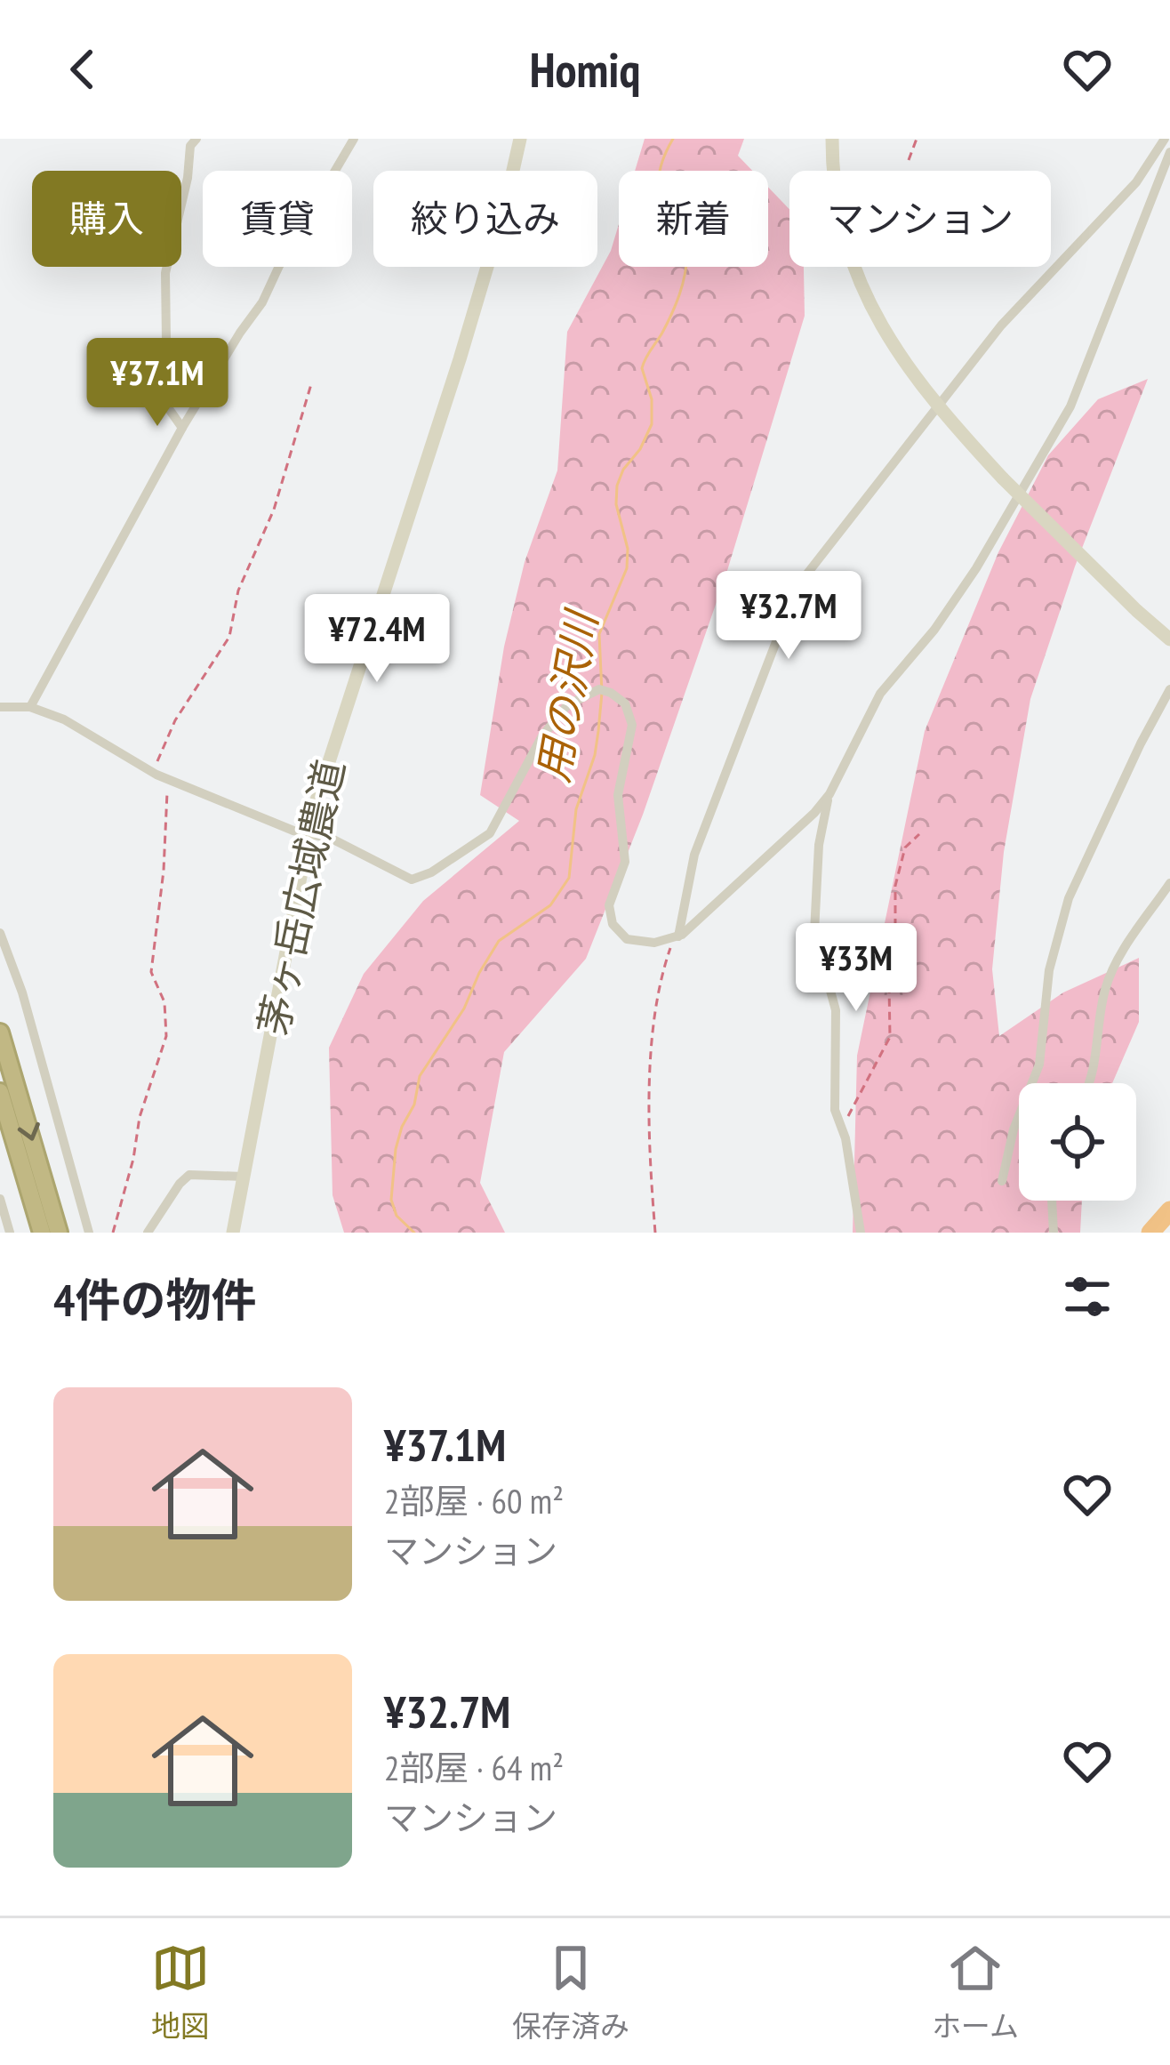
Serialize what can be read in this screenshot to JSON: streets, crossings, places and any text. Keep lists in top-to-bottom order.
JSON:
{
  "streets": {
    "street": ["茅ヶ岳広域農道"]
  },
  "water": ["用の沢川"],
  "page": {
    "header": "Homiq",
    "chip": [
      "購入",
      "賃貸",
      "絞り込み",
      "新着",
      "マンション"
    ],
    "price": [
      "¥37.1M",
      "¥32.7M",
      "¥72.4M",
      "¥33M"
    ],
    "heading": "4件の物件",
    "list": [
      {
        "name": "¥37.1M",
        "note": "2部屋 · 60 m² · マンション"
      },
      {
        "name": "¥32.7M",
        "note": "2部屋 · 64 m² · マンション"
      }
    ],
    "tabs": ["地図", "保存済み", "ホーム"]
  }
}
